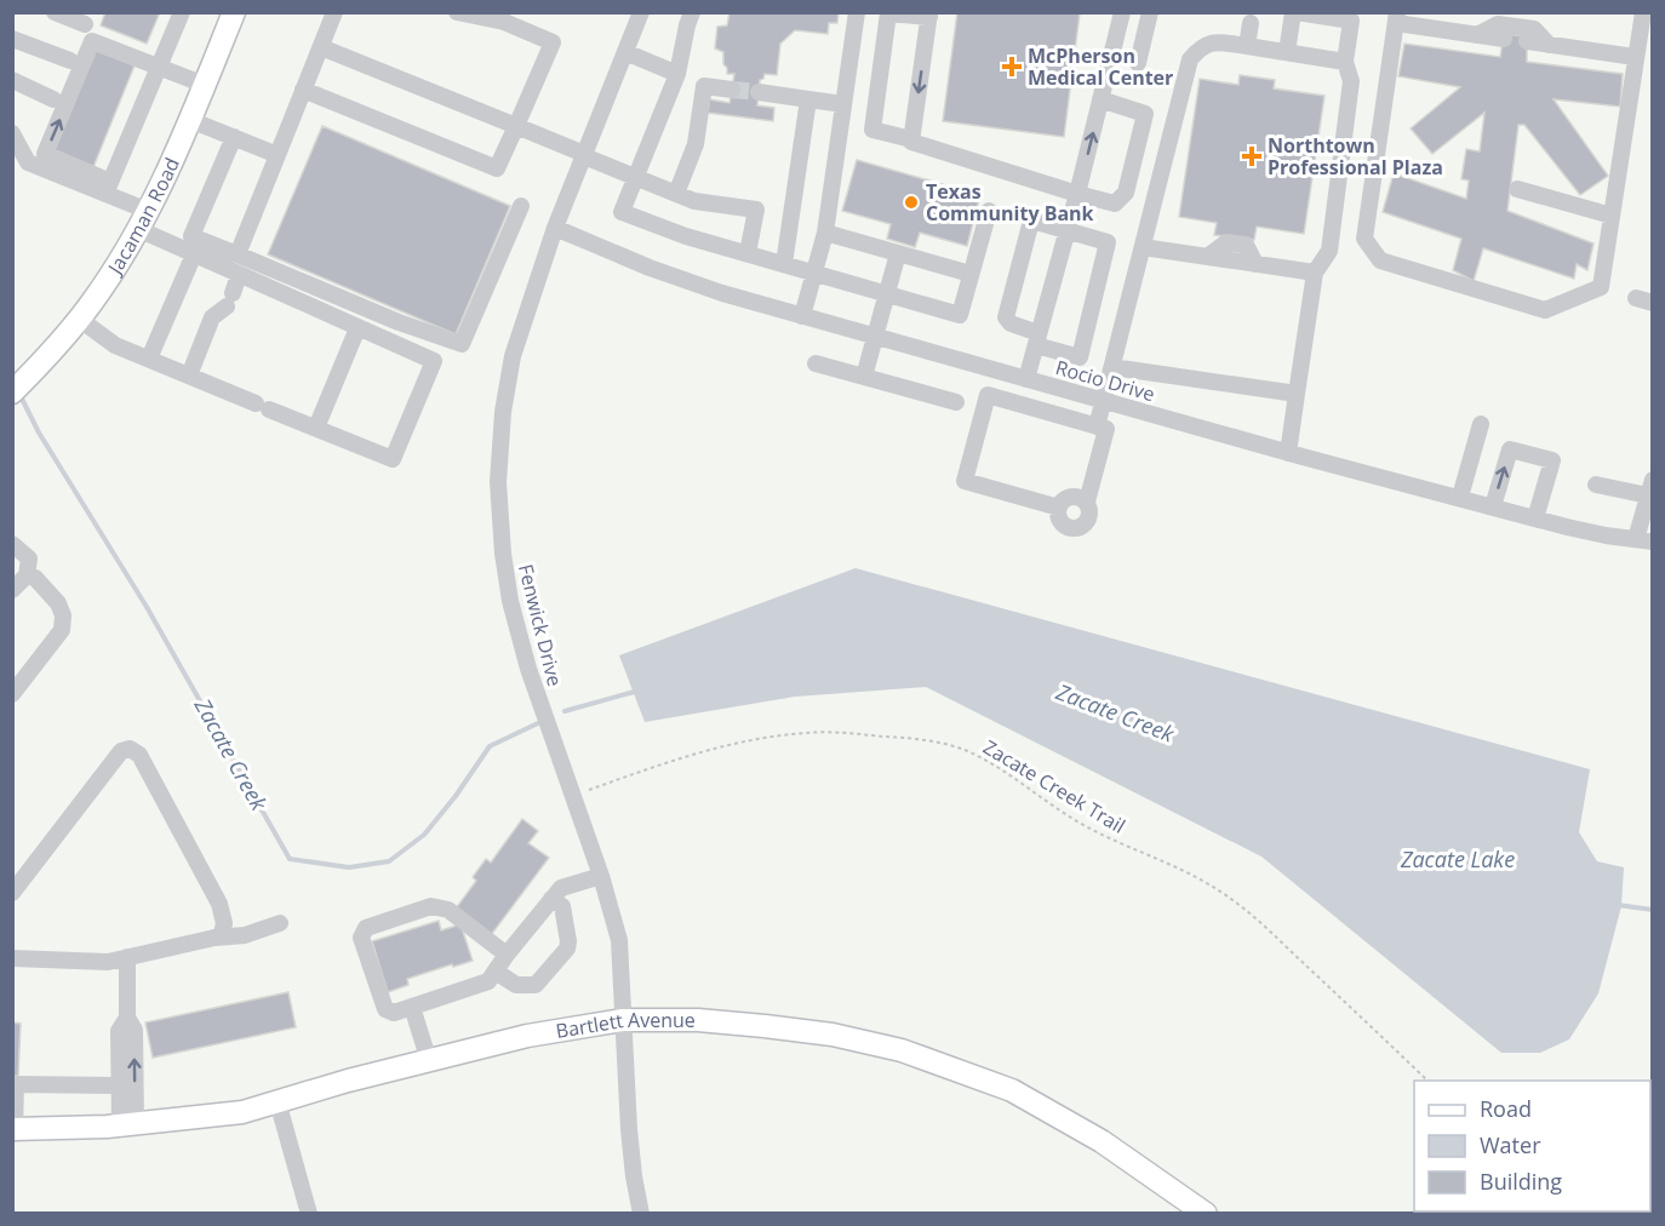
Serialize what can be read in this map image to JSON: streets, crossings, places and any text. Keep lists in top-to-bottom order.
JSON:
{
  "streets": {
    "main road": ["Jacaman Road", "Bartlett Avenue"],
    "street": ["Rocio Drive", "Fenwick Drive"],
    "path": ["Zacate Creek Trail"]
  },
  "crossings": [
    ["Rocio Drive", "Fenwick Drive"],
    ["Fenwick Drive", "Bartlett Avenue"]
  ],
  "water": ["Zacate Creek", "Zacate Lake"],
  "places": {
    "health": ["McPherson Medical Center", "Northtown Professional Plaza"],
    "other": ["Texas Community Bank"]
  },
  "legend": ["Road", "Water", "Building"]
}
